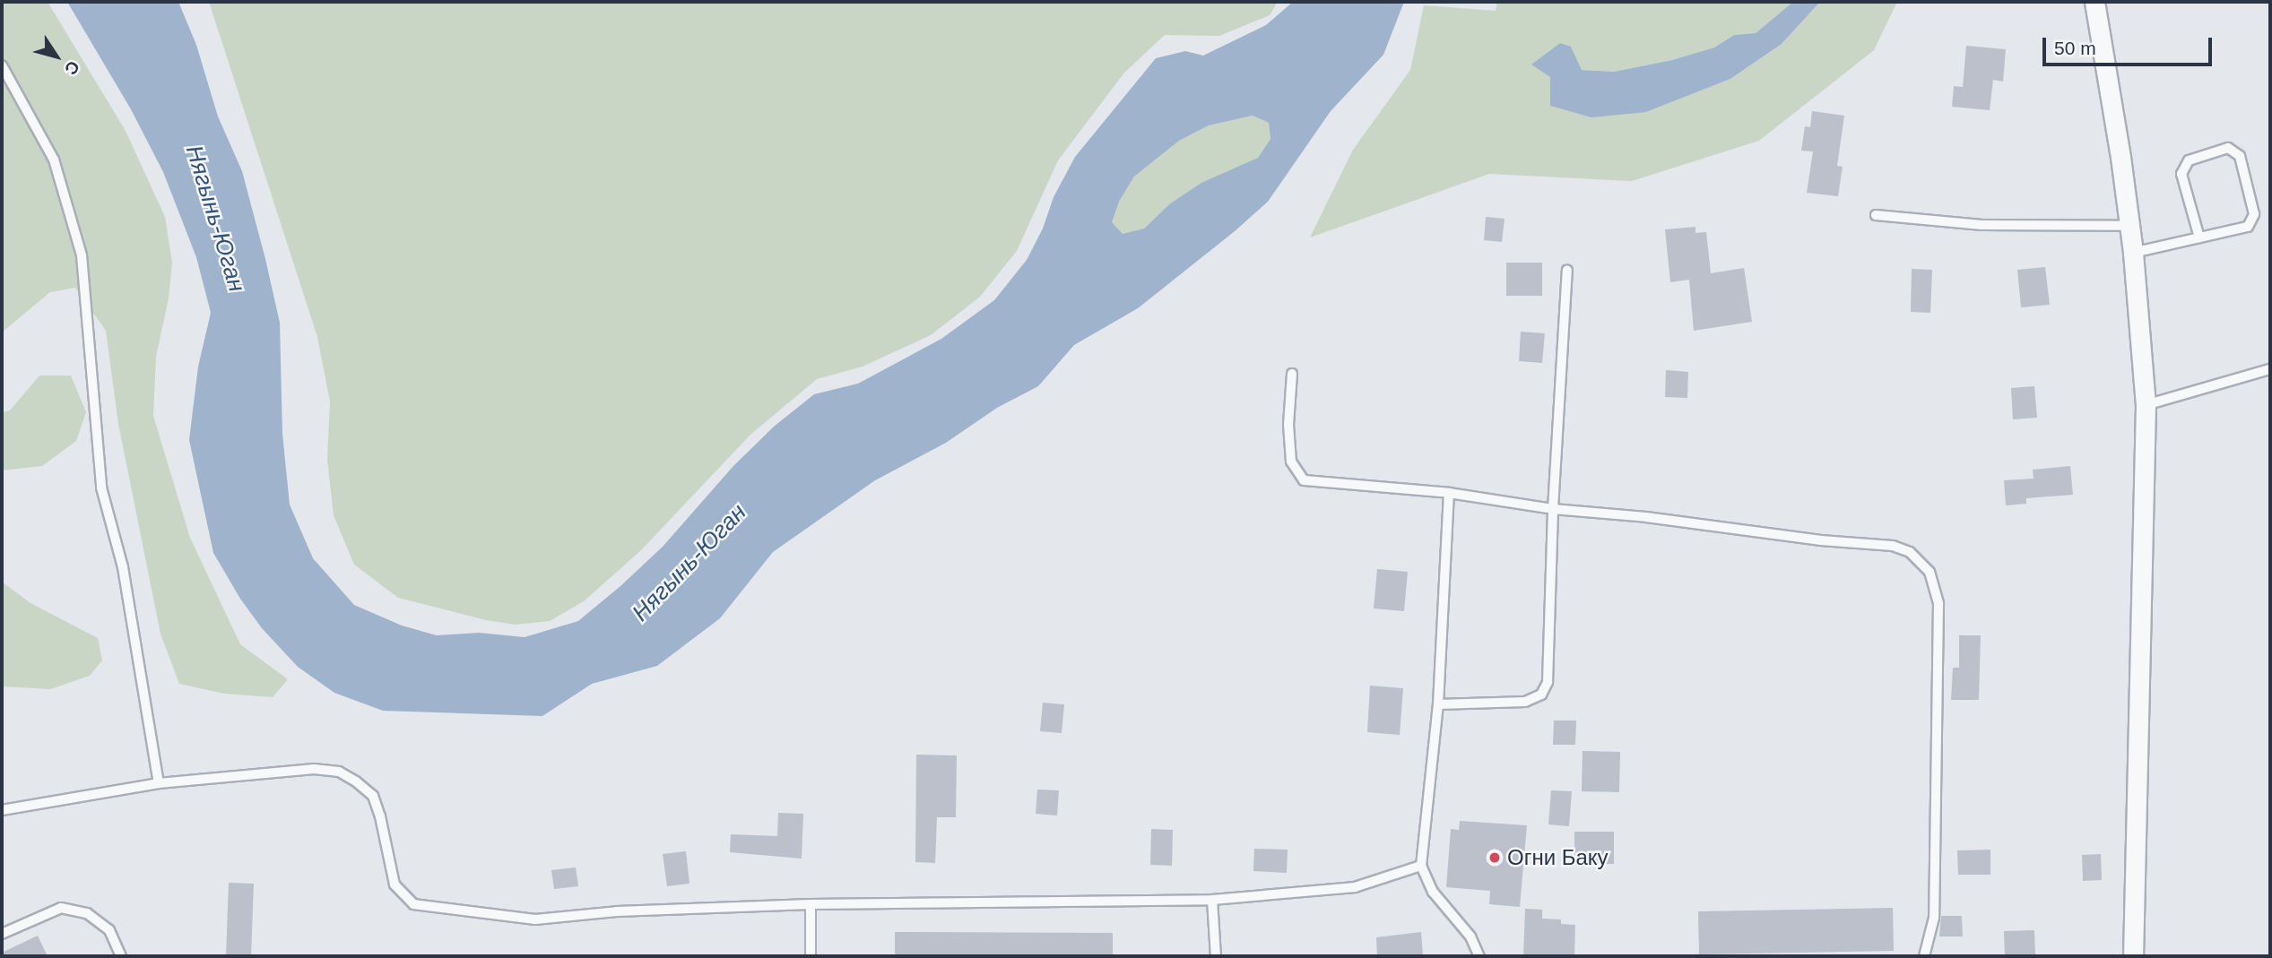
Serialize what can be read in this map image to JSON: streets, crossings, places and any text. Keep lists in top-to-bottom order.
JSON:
{
  "water": ["Нягынь-Юган"],
  "places": ["Огни Баку"],
  "scale_bar": "50 m",
  "north": "bottom right"
}
